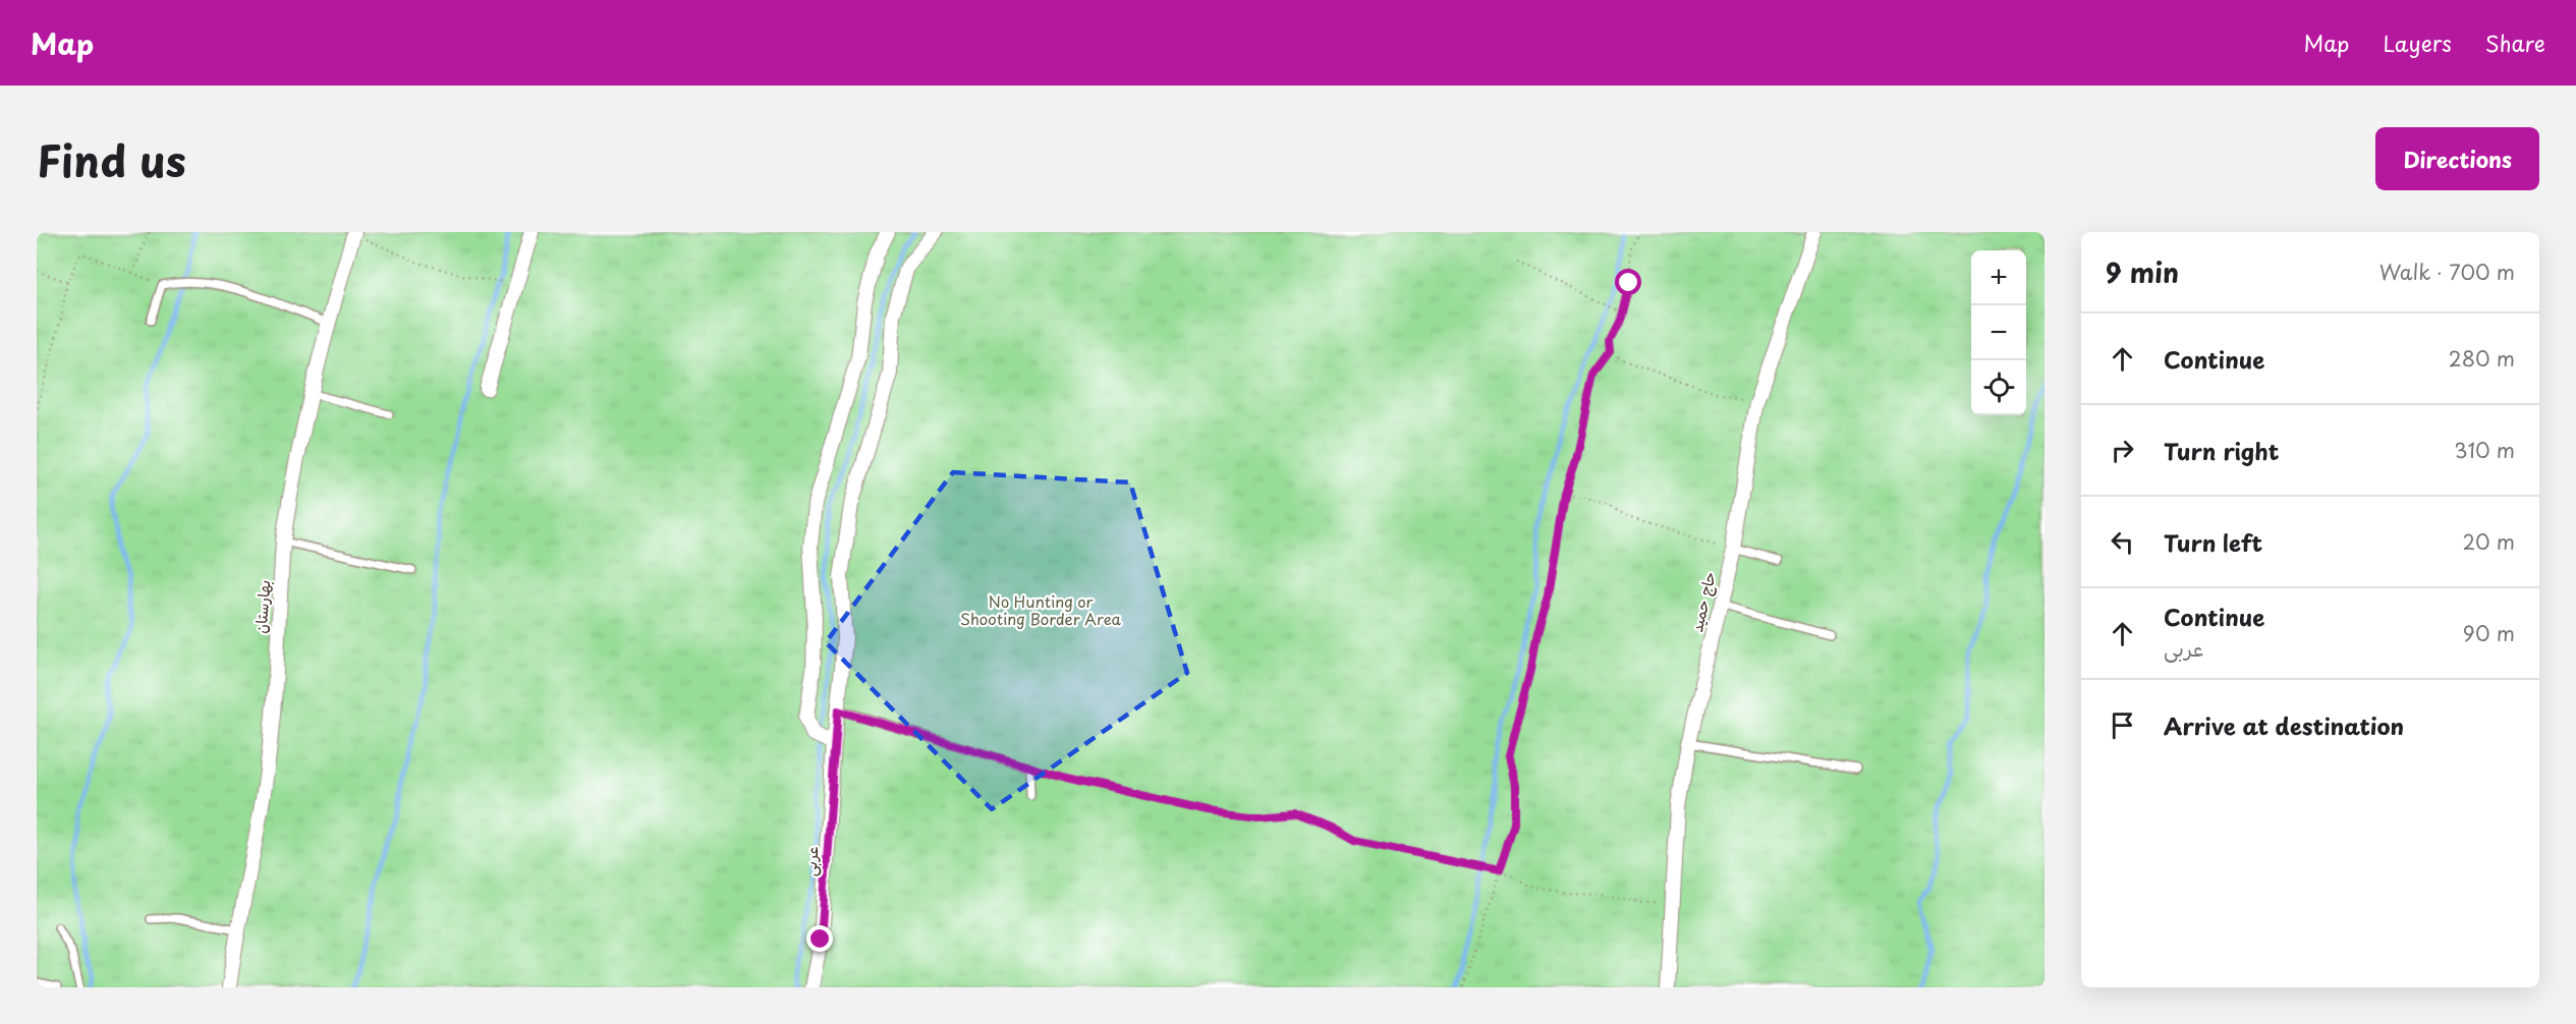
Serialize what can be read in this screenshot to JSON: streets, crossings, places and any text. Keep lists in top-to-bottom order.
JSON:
{
  "streets": {
    "street": ["حاج حمید", "بهارستان", "عربی"]
  },
  "parks": ["No Hunting or Shooting Border Area"],
  "page": {
    "header": "Map",
    "nav": ["Map", "Layers", "Share"],
    "title": "Find us",
    "buttons": "Directions",
    "heading": ["9 min", "Walk · 700 m"],
    "map_buttons": ["+", "−"],
    "list": [
      ["Continue", "280 m"],
      ["Turn right", "310 m"],
      ["Turn left", "20 m"],
      ["Continue", "عربی", "90 m"],
      "Arrive at destination"
    ]
  }
}
